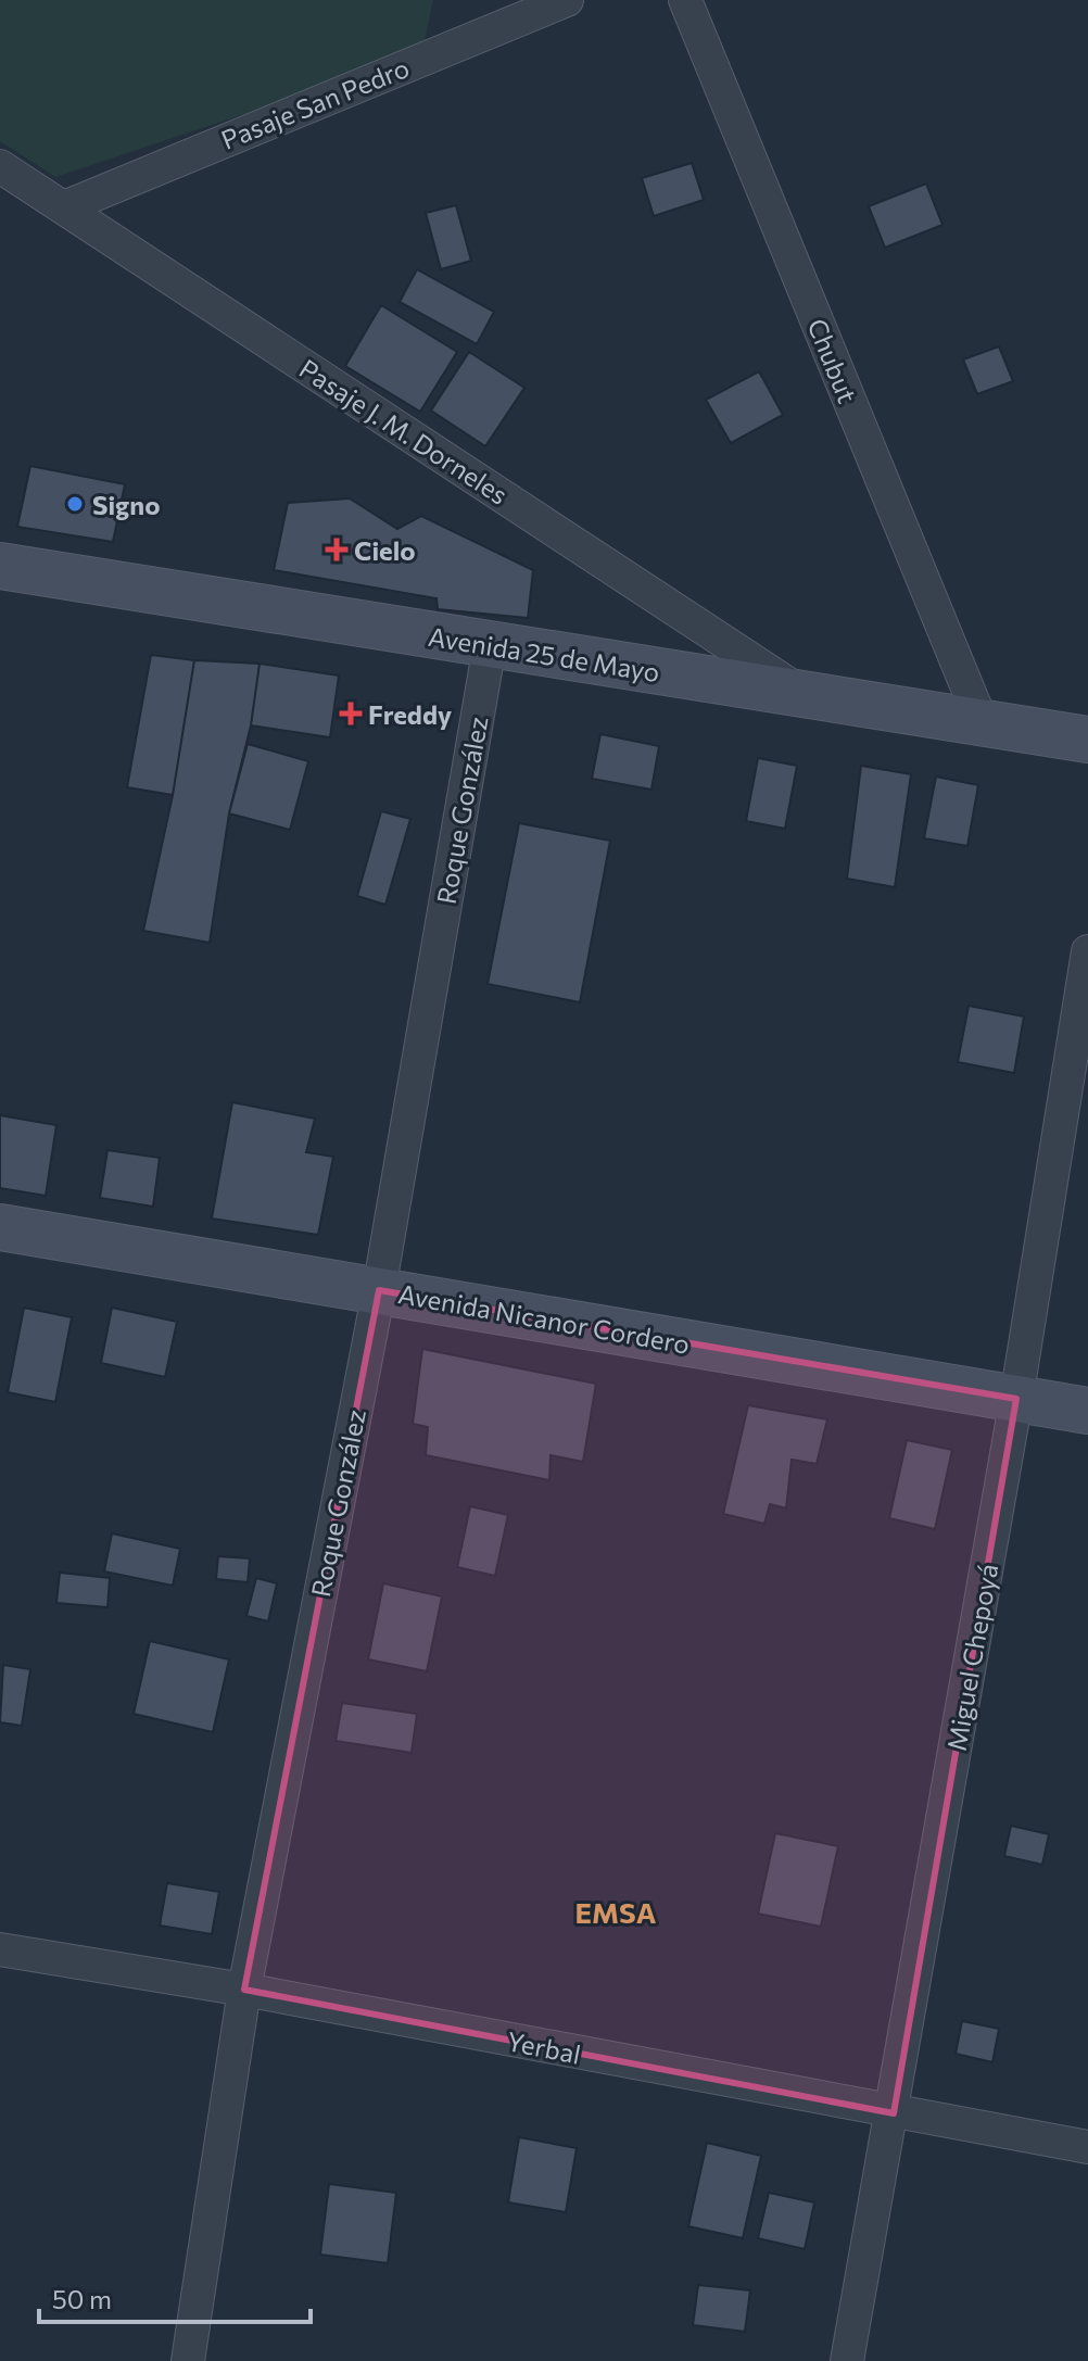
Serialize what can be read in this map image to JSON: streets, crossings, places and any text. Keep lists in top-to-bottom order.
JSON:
{
  "streets": {
    "main road": ["Avenida 25 de Mayo", "Avenida Nicanor Cordero"],
    "street": [
      "Pasaje San Pedro",
      "Chubut",
      "Pasaje J. M. Dorneles",
      "Roque González",
      "Miguel Chepoyá",
      "Yerbal"
    ]
  },
  "crossings": [
    ["Pasaje San Pedro", "Pasaje J. M. Dorneles"],
    ["Chubut", "Avenida 25 de Mayo"],
    ["Pasaje J. M. Dorneles", "Avenida 25 de Mayo"],
    ["Avenida 25 de Mayo", "Roque González"],
    ["Roque González", "Avenida Nicanor Cordero"],
    ["Roque González", "Yerbal"],
    ["Avenida Nicanor Cordero", "Miguel Chepoyá"],
    ["Miguel Chepoyá", "Yerbal"]
  ],
  "districts": ["EMSA"],
  "places": {
    "other": ["Signo"],
    "health": ["Cielo", "Freddy"]
  },
  "scale_bar": "50 m"
}
